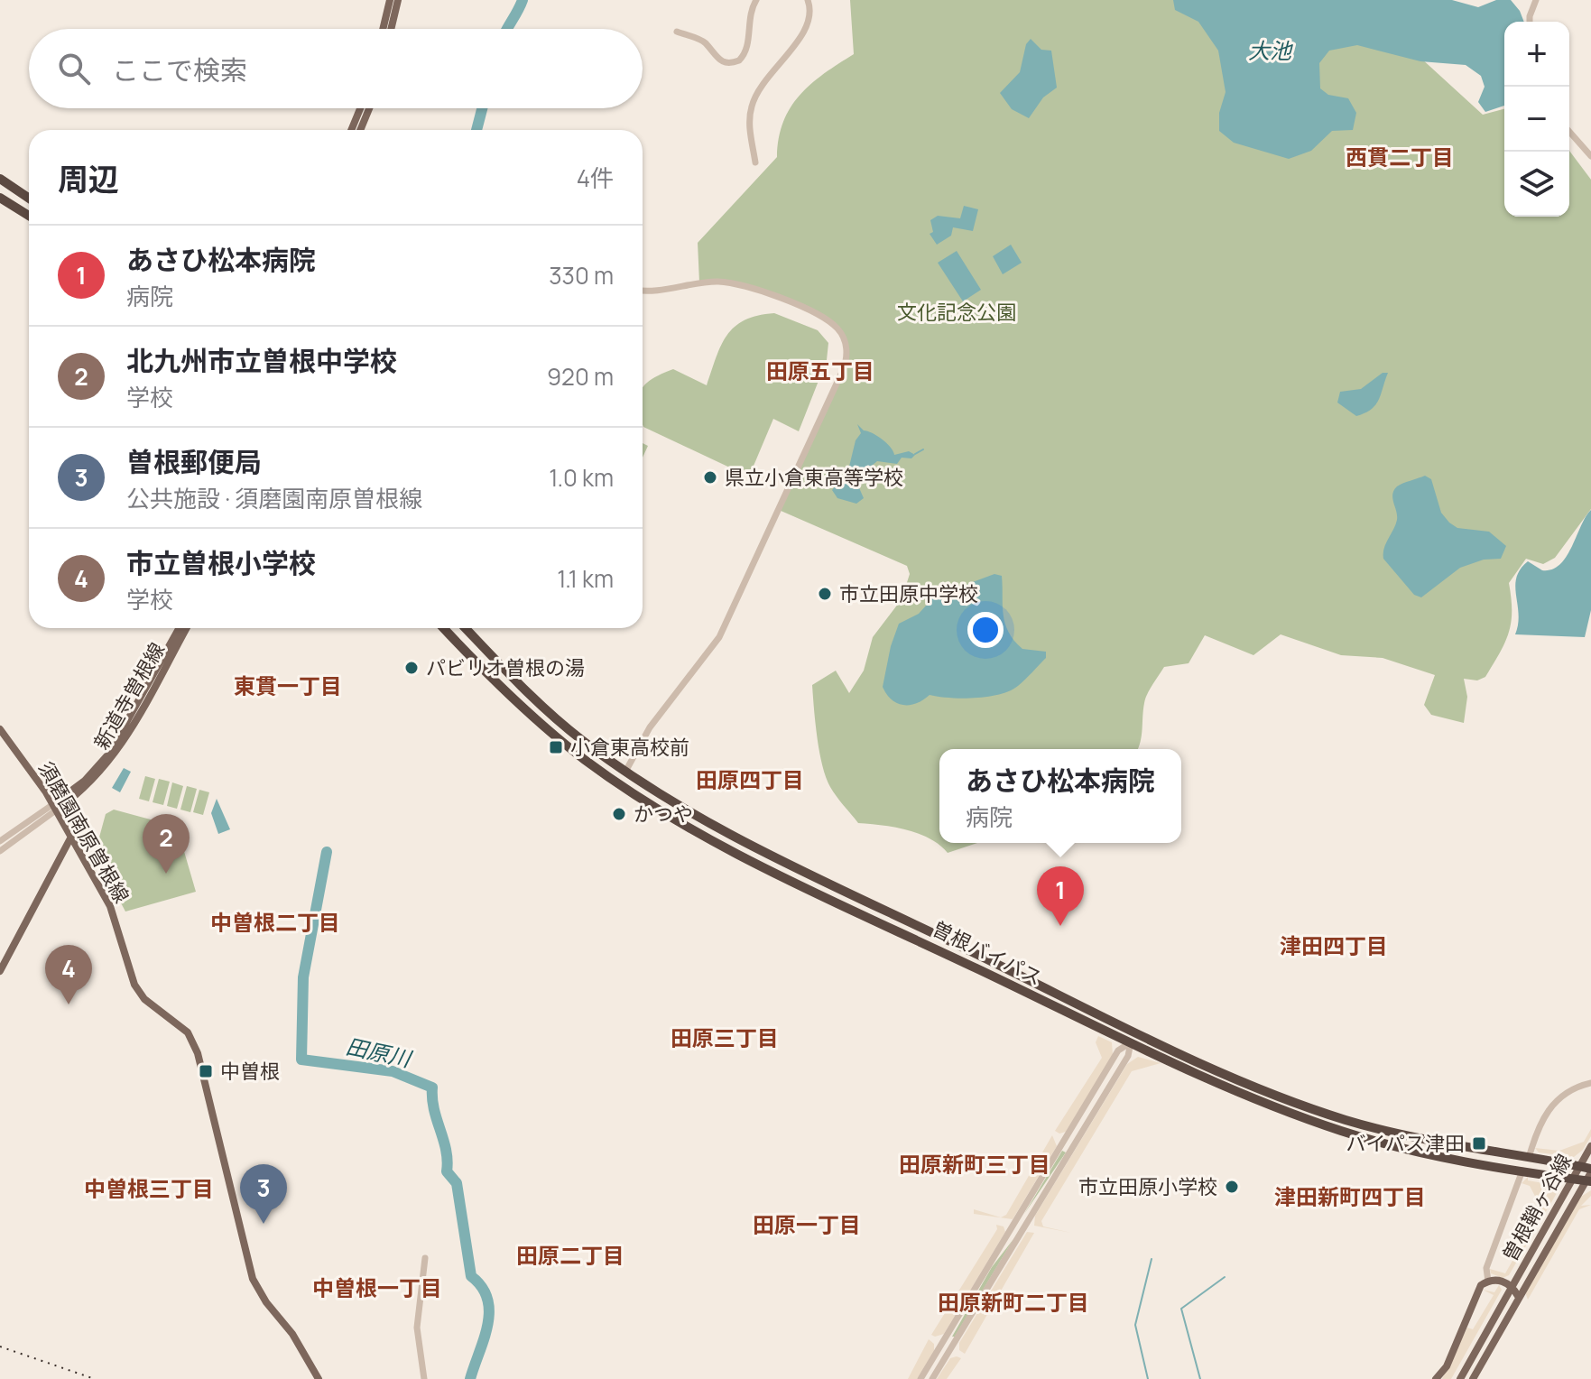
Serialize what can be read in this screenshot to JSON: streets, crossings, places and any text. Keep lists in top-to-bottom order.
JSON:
{
  "streets": {
    "highway": ["曽根バイパス"],
    "main road": ["新道寺曽根線", "須磨園南原曽根線", "曽根鞘ヶ谷線"]
  },
  "crossings": [
    ["新道寺曽根線", "須磨園南原曽根線"],
    ["曽根バイパス", "曽根鞘ヶ谷線"]
  ],
  "districts": [
    "西貫二丁目",
    "田原五丁目",
    "東貫一丁目",
    "田原四丁目",
    "中曽根二丁目",
    "津田四丁目",
    "田原三丁目",
    "田原新町三丁目",
    "中曽根三丁目",
    "津田新町四丁目",
    "田原一丁目",
    "田原二丁目",
    "中曽根一丁目",
    "田原新町二丁目"
  ],
  "water": ["大池", "田原川"],
  "parks": ["文化記念公園"],
  "places": {
    "other": [
      "県立小倉東高等学校",
      "市立田原中学校",
      "パビリオ曽根の湯",
      "かつや",
      "市立田原小学校"
    ],
    "transit": ["小倉東高校前", "中曽根", "バイパス津田"]
  },
  "page": {
    "map_buttons": ["+", "−"],
    "search": "ここで検索",
    "heading": ["周辺", "4件"],
    "list": [
      {
        "mark": "1",
        "name": "あさひ松本病院",
        "note": "病院",
        "value": "330 m"
      },
      {
        "mark": "2",
        "name": "北九州市立曽根中学校",
        "note": "学校",
        "value": "920 m"
      },
      {
        "mark": "3",
        "name": "曽根郵便局",
        "note": "公共施設 · 須磨園南原曽根線",
        "value": "1.0 km"
      },
      {
        "mark": "4",
        "name": "市立曽根小学校",
        "note": "学校",
        "value": "1.1 km"
      }
    ],
    "popup": ["あさひ松本病院", "病院"],
    "pins": [
      "2",
      "1",
      "4",
      "3"
    ]
  }
}
